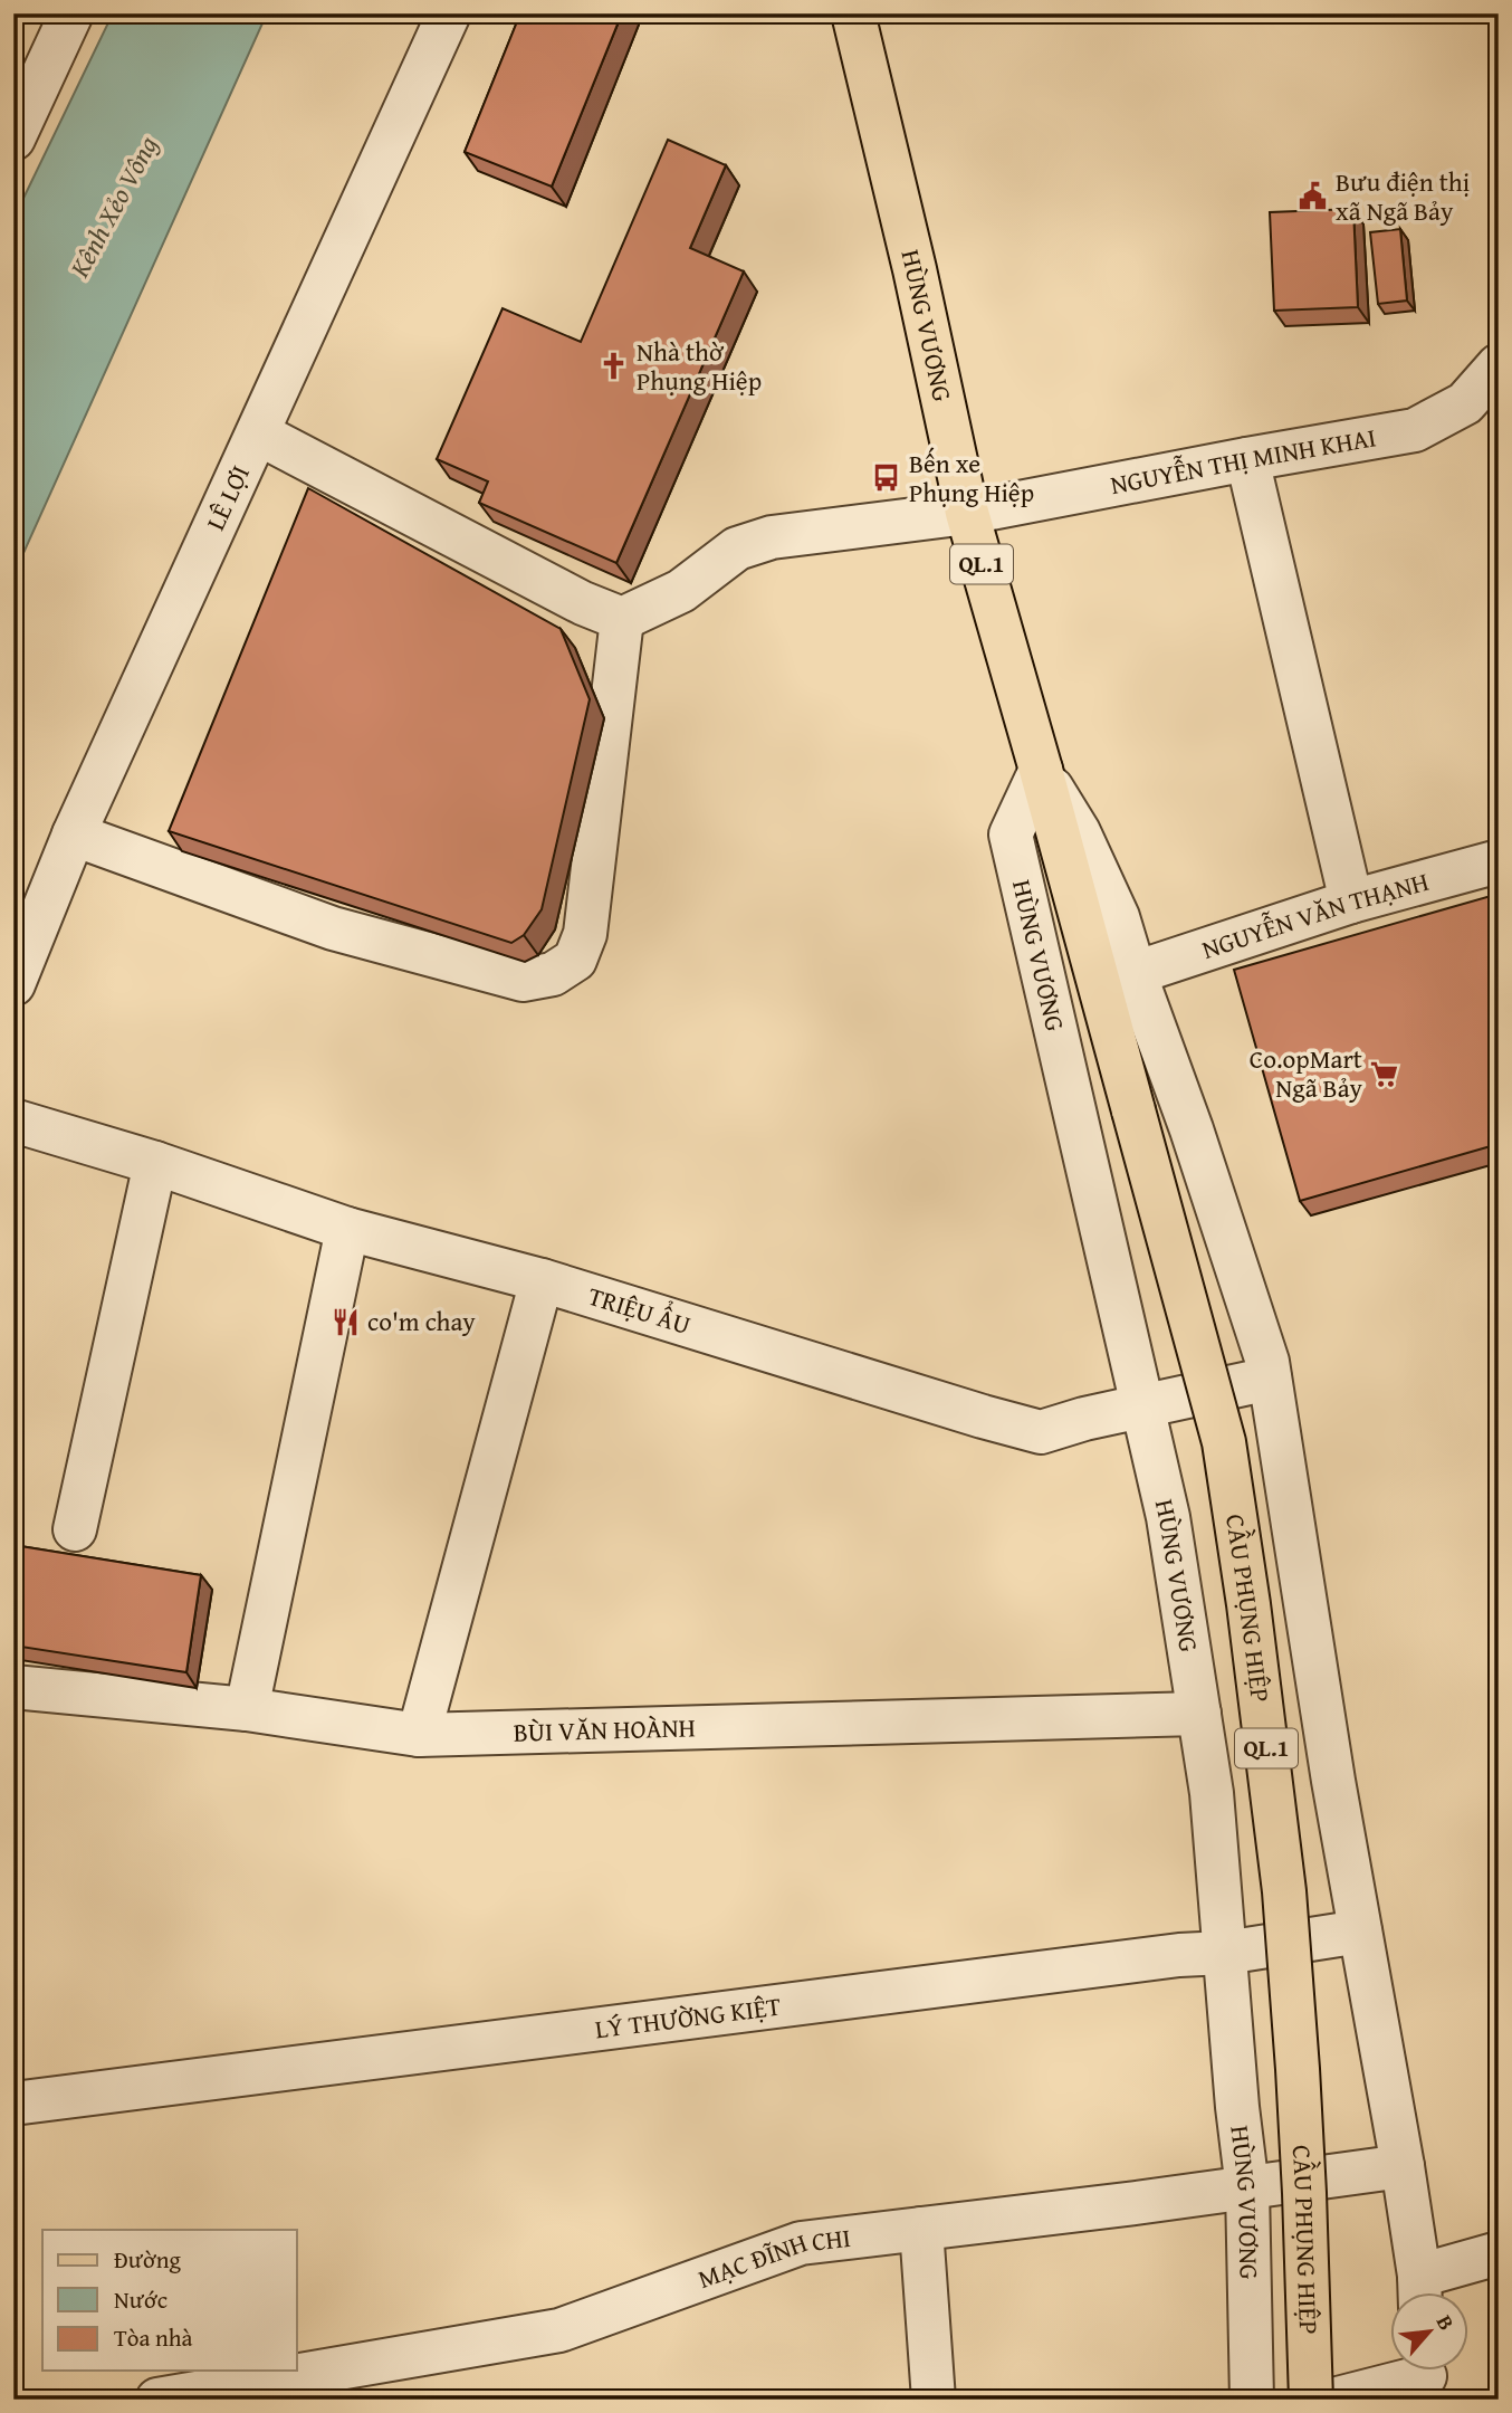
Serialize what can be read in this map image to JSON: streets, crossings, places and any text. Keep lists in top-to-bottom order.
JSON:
{
  "streets": {
    "main road": ["HÙNG VƯƠNG", "QL.1", "CẦU PHỤNG HIỆP"],
    "street": [
      "NGUYỄN THỊ MINH KHAI",
      "LÊ LỢI",
      "NGUYỄN VĂN THẠNH",
      "TRIỆU ẨU",
      "BÙI VĂN HOÀNH",
      "LÝ THƯỜNG KIỆT",
      "MẠC ĐĨNH CHI"
    ]
  },
  "crossings": [
    ["HÙNG VƯƠNG", "NGUYỄN THỊ MINH KHAI"],
    ["HÙNG VƯƠNG", "NGUYỄN VĂN THẠNH"],
    ["HÙNG VƯƠNG", "TRIỆU ẨU"],
    ["HÙNG VƯƠNG", "CẦU PHỤNG HIỆP"],
    ["HÙNG VƯƠNG", "BÙI VĂN HOÀNH"],
    ["HÙNG VƯƠNG", "LÝ THƯỜNG KIỆT"],
    ["HÙNG VƯƠNG", "MẠC ĐĨNH CHI"]
  ],
  "water": ["Kênh Xẻo Vông"],
  "places": {
    "public building": ["Bưu điện thị xã Ngã Bảy"],
    "church": ["Nhà thờ Phụng Hiệp"],
    "bus stop": ["Bến xe Phụng Hiệp"],
    "supermarket": ["Co.opMart Ngã Bảy"],
    "restaurant": ["co'm chay"]
  },
  "legend": ["Đường", "Nước", "Tòa nhà"],
  "north": "top right"
}
